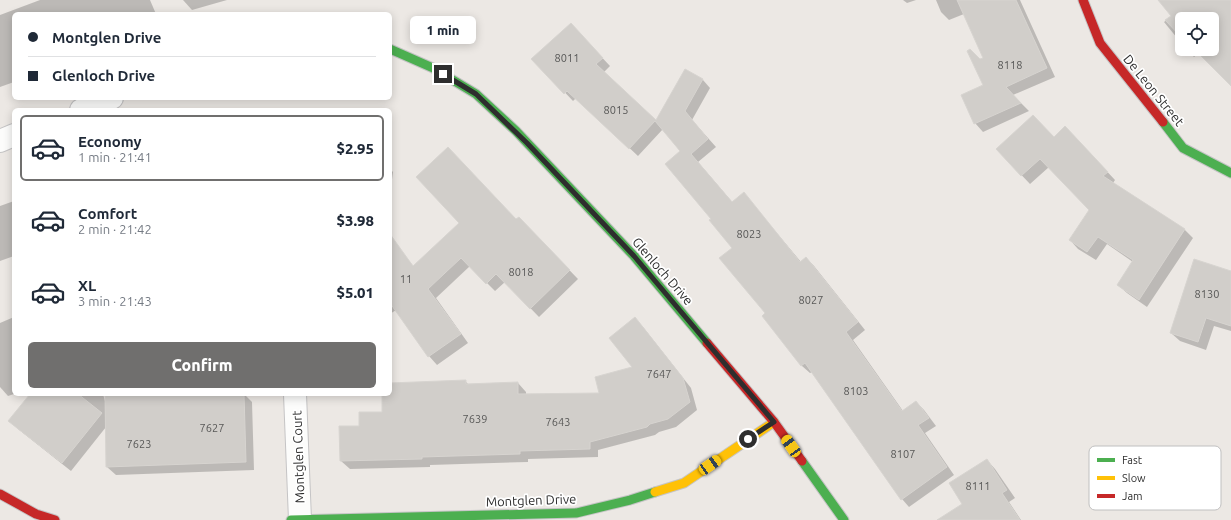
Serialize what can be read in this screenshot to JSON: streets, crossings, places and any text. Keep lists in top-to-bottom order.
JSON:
{
  "streets": {
    "street": [
      "De Leon Street",
      "Glenloch Drive",
      "Montglen Court",
      "Montglen Drive"
    ]
  },
  "crossings": [
    ["Glenloch Drive", "Montglen Drive"],
    ["Montglen Court", "Montglen Drive"]
  ],
  "house_numbers": [
    "8011",
    "8118",
    "8015",
    "8023",
    "8018",
    "11",
    "8130",
    "8027",
    "7647",
    "8103",
    "7639",
    "7643",
    "7627",
    "7623",
    "8107",
    "8111"
  ],
  "legend": ["Fast", "Slow", "Jam"],
  "page": {
    "banner": ["Montglen Drive", "Glenloch Drive"],
    "bubble": "1 min",
    "list": [
      {
        "name": "Economy",
        "note": "1 min · 21:41",
        "value": "$2.95"
      },
      {
        "name": "Comfort",
        "note": "2 min · 21:42",
        "value": "$3.98"
      },
      {
        "name": "XL",
        "note": "3 min · 21:43",
        "value": "$5.01"
      }
    ],
    "buttons": "Confirm"
  }
}
